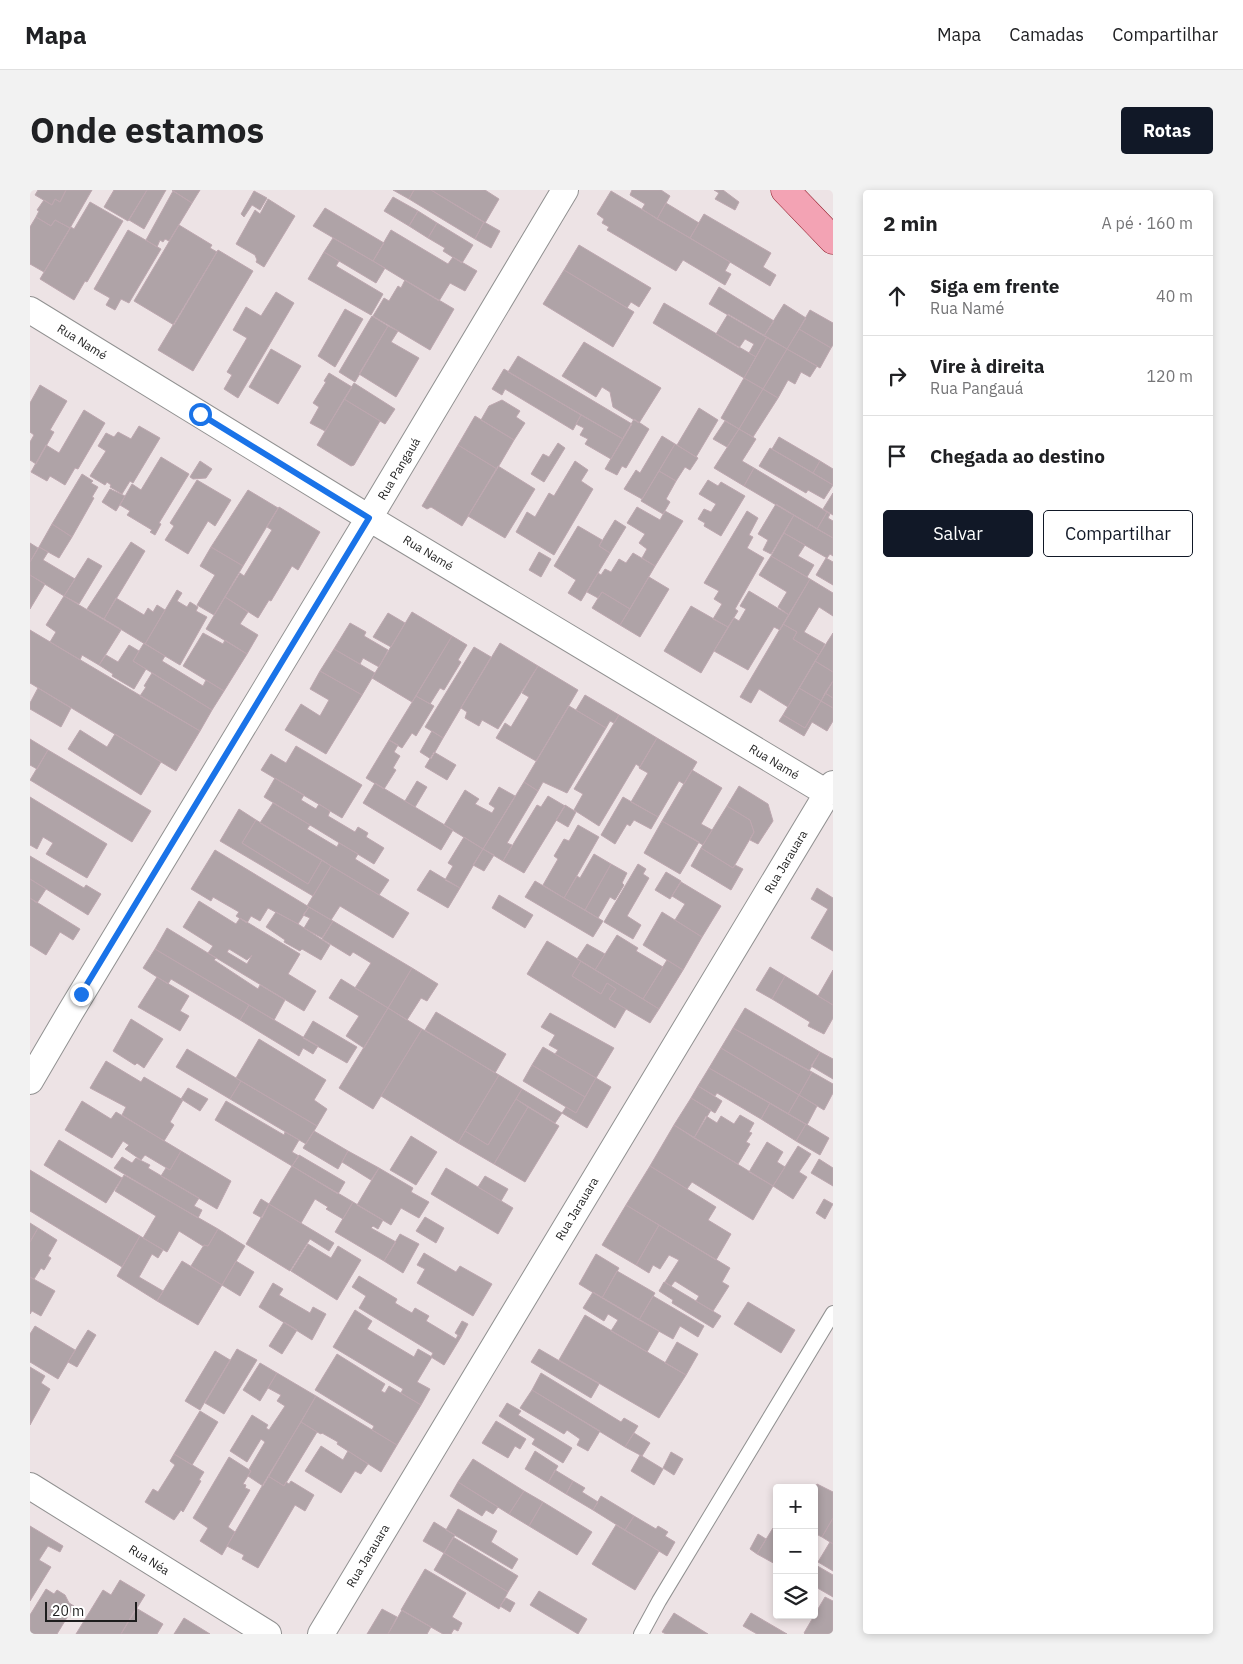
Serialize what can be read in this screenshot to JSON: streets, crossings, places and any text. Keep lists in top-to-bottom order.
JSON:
{
  "streets": {
    "street": [
      "Rua Namé",
      "Rua Pangauá",
      "Rua Jarauara",
      "Rua Néa"
    ]
  },
  "crossings": [
    ["Rua Namé", "Rua Pangauá"],
    ["Rua Namé", "Rua Jarauara"]
  ],
  "scale_bar": "20 m",
  "page": {
    "header": "Mapa",
    "nav": ["Mapa", "Camadas", "Compartilhar"],
    "title": "Onde estamos",
    "buttons": [
      "Rotas",
      ["Salvar", "Compartilhar"]
    ],
    "heading": ["2 min", "A pé · 160 m"],
    "list": [
      ["Siga em frente", "Rua Namé", "40 m"],
      ["Vire à direita", "Rua Pangauá", "120 m"],
      "Chegada ao destino"
    ],
    "map_buttons": ["+", "−"],
    "scale": "20 m"
  }
}
